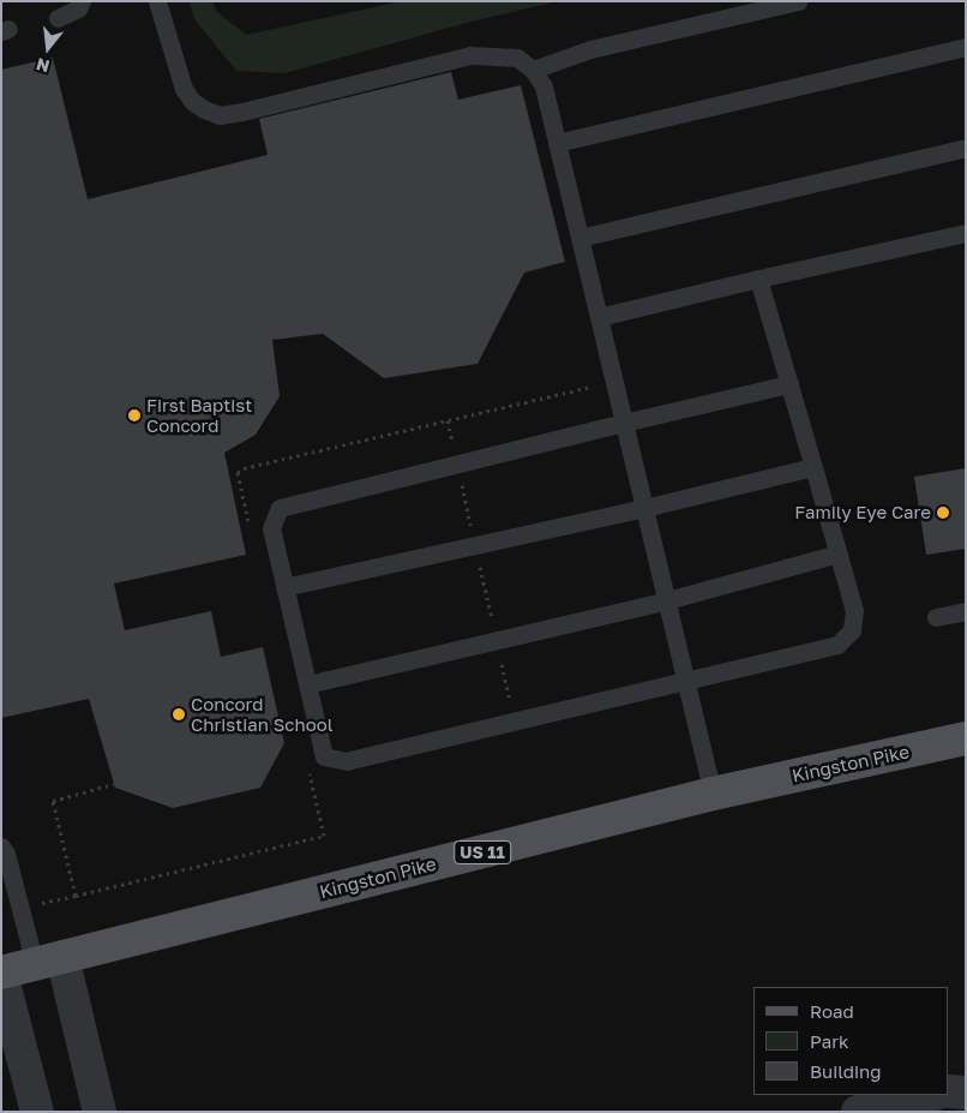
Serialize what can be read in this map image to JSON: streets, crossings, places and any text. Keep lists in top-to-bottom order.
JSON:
{
  "streets": {
    "main road": ["Kingston Pike", "US 11"]
  },
  "places": ["First Baptist Concord", "Family Eye Care", "Concord Christian School"],
  "legend": ["Road", "Park", "Building"],
  "north": "bottom"
}
